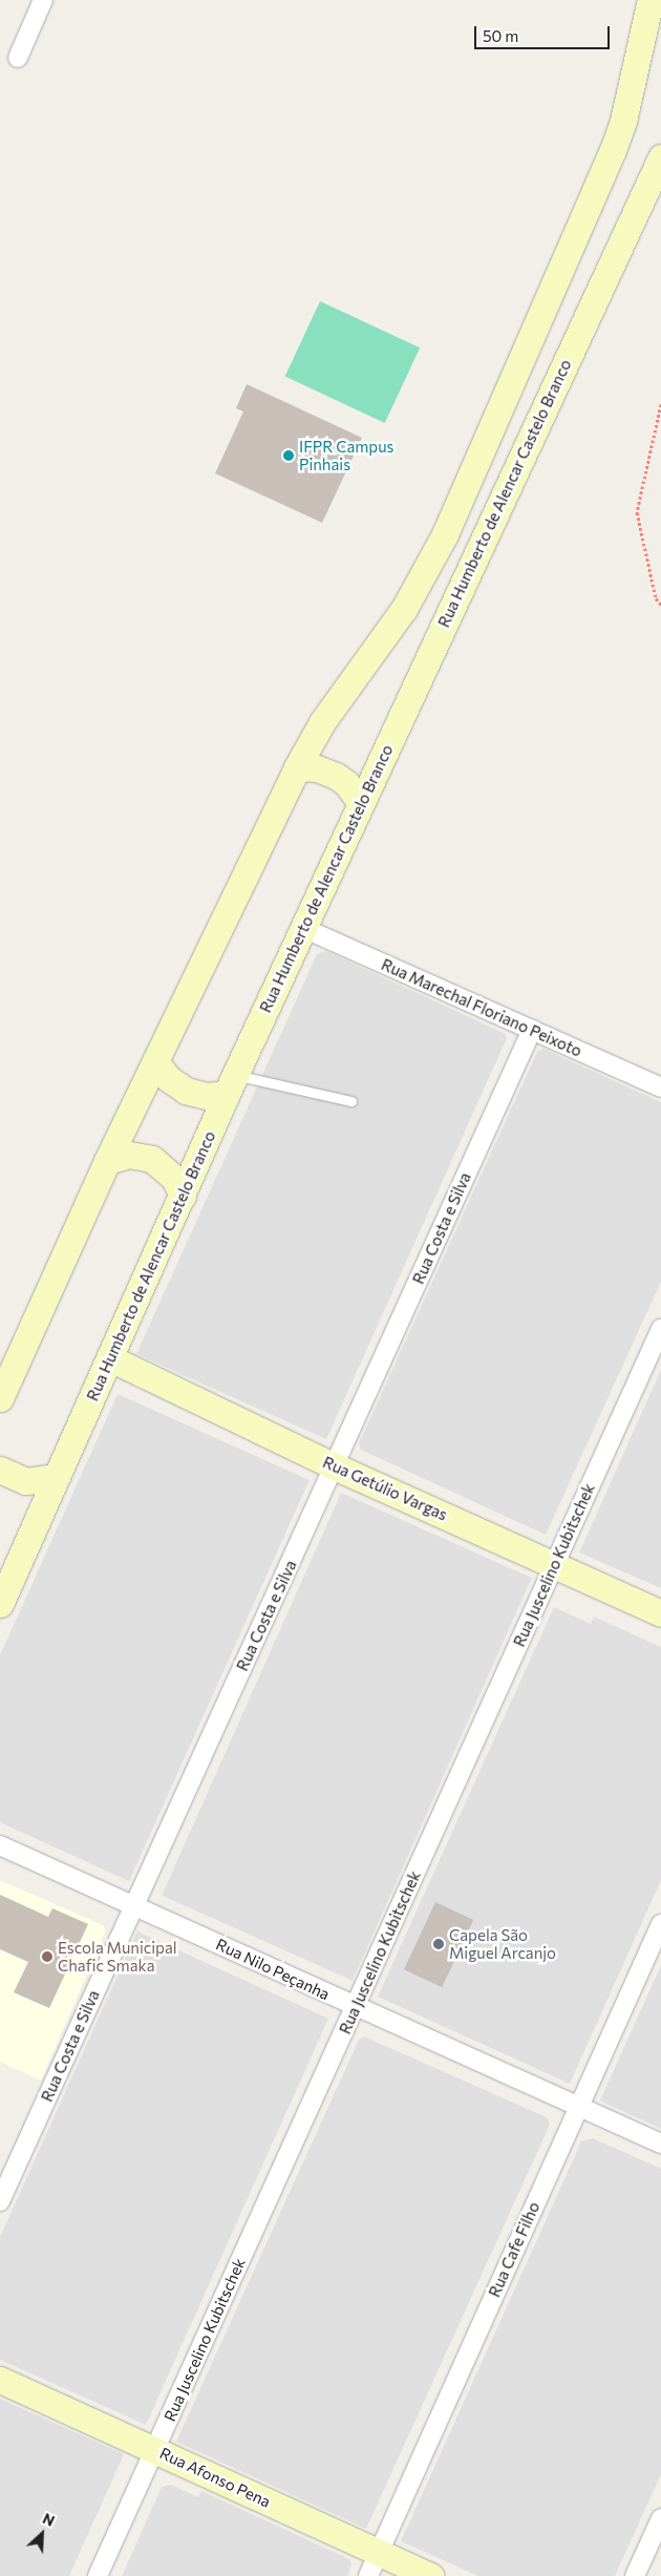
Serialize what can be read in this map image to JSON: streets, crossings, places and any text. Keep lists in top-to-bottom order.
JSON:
{
  "streets": {
    "street": [
      "Rua Humberto de Alencar Castelo Branco",
      "Rua Marechal Floriano Peixoto",
      "Rua Costa e Silva",
      "Rua Getúlio Vargas",
      "Rua Juscelino Kubitschek",
      "Rua Nilo Peçanha",
      "Rua Cafe Filho",
      "Rua Afonso Pena"
    ]
  },
  "crossings": [
    ["Rua Humberto de Alencar Castelo Branco", "Rua Marechal Floriano Peixoto"],
    ["Rua Humberto de Alencar Castelo Branco", "Rua Getúlio Vargas"],
    ["Rua Marechal Floriano Peixoto", "Rua Costa e Silva"],
    ["Rua Costa e Silva", "Rua Getúlio Vargas"],
    ["Rua Costa e Silva", "Rua Nilo Peçanha"],
    ["Rua Getúlio Vargas", "Rua Juscelino Kubitschek"],
    ["Rua Juscelino Kubitschek", "Rua Nilo Peçanha"],
    ["Rua Juscelino Kubitschek", "Rua Afonso Pena"],
    ["Rua Nilo Peçanha", "Rua Cafe Filho"],
    ["Rua Cafe Filho", "Rua Afonso Pena"]
  ],
  "places": ["IFPR Campus Pinhais", "Capela São Miguel Arcanjo", "Escola Municipal Chafic Smaka"],
  "scale_bar": "50 m",
  "north": "top right"
}
